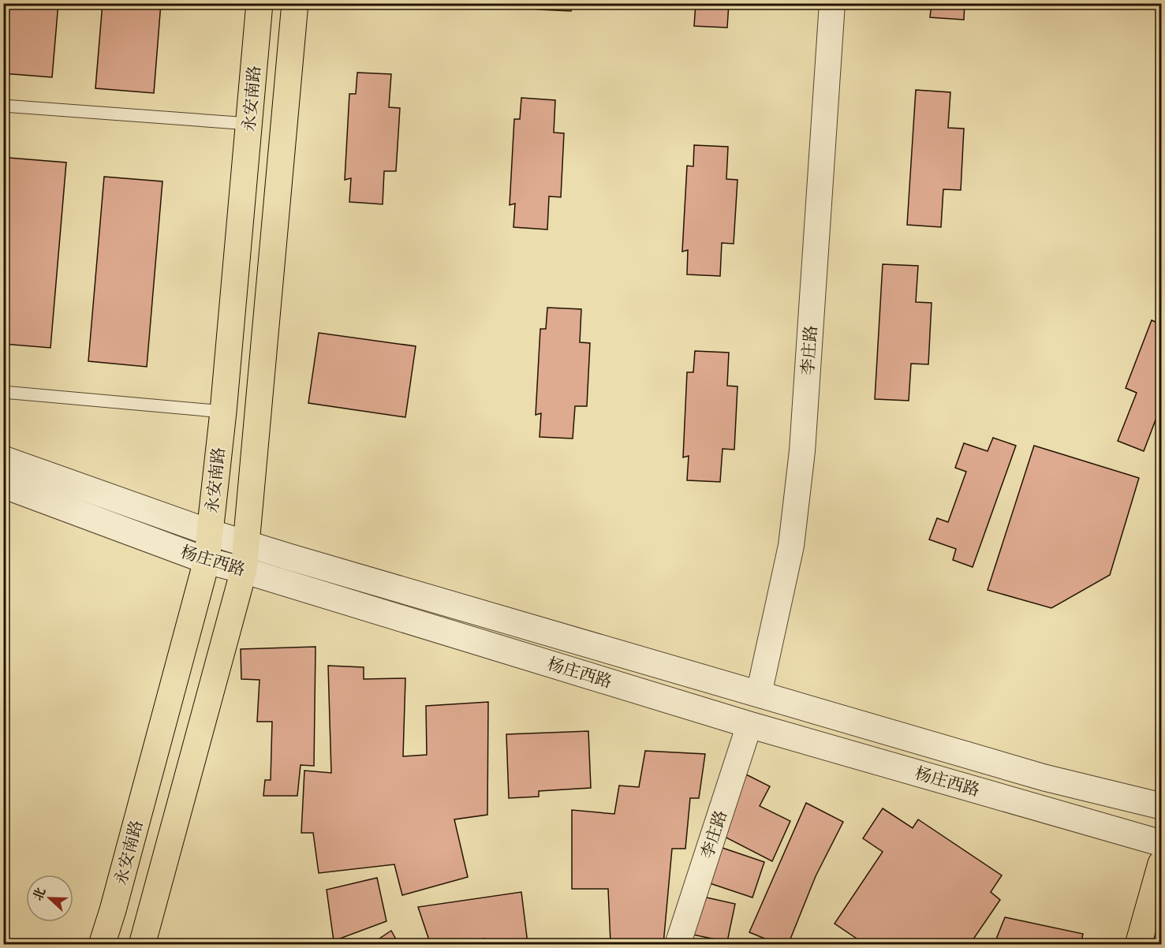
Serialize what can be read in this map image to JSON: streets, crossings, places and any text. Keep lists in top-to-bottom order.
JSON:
{
  "streets": {
    "main road": ["永安南路"],
    "street": ["李庄路", "杨庄西路"]
  },
  "crossings": [
    ["永安南路", "杨庄西路"],
    ["李庄路", "杨庄西路"]
  ],
  "north": "left"
}
